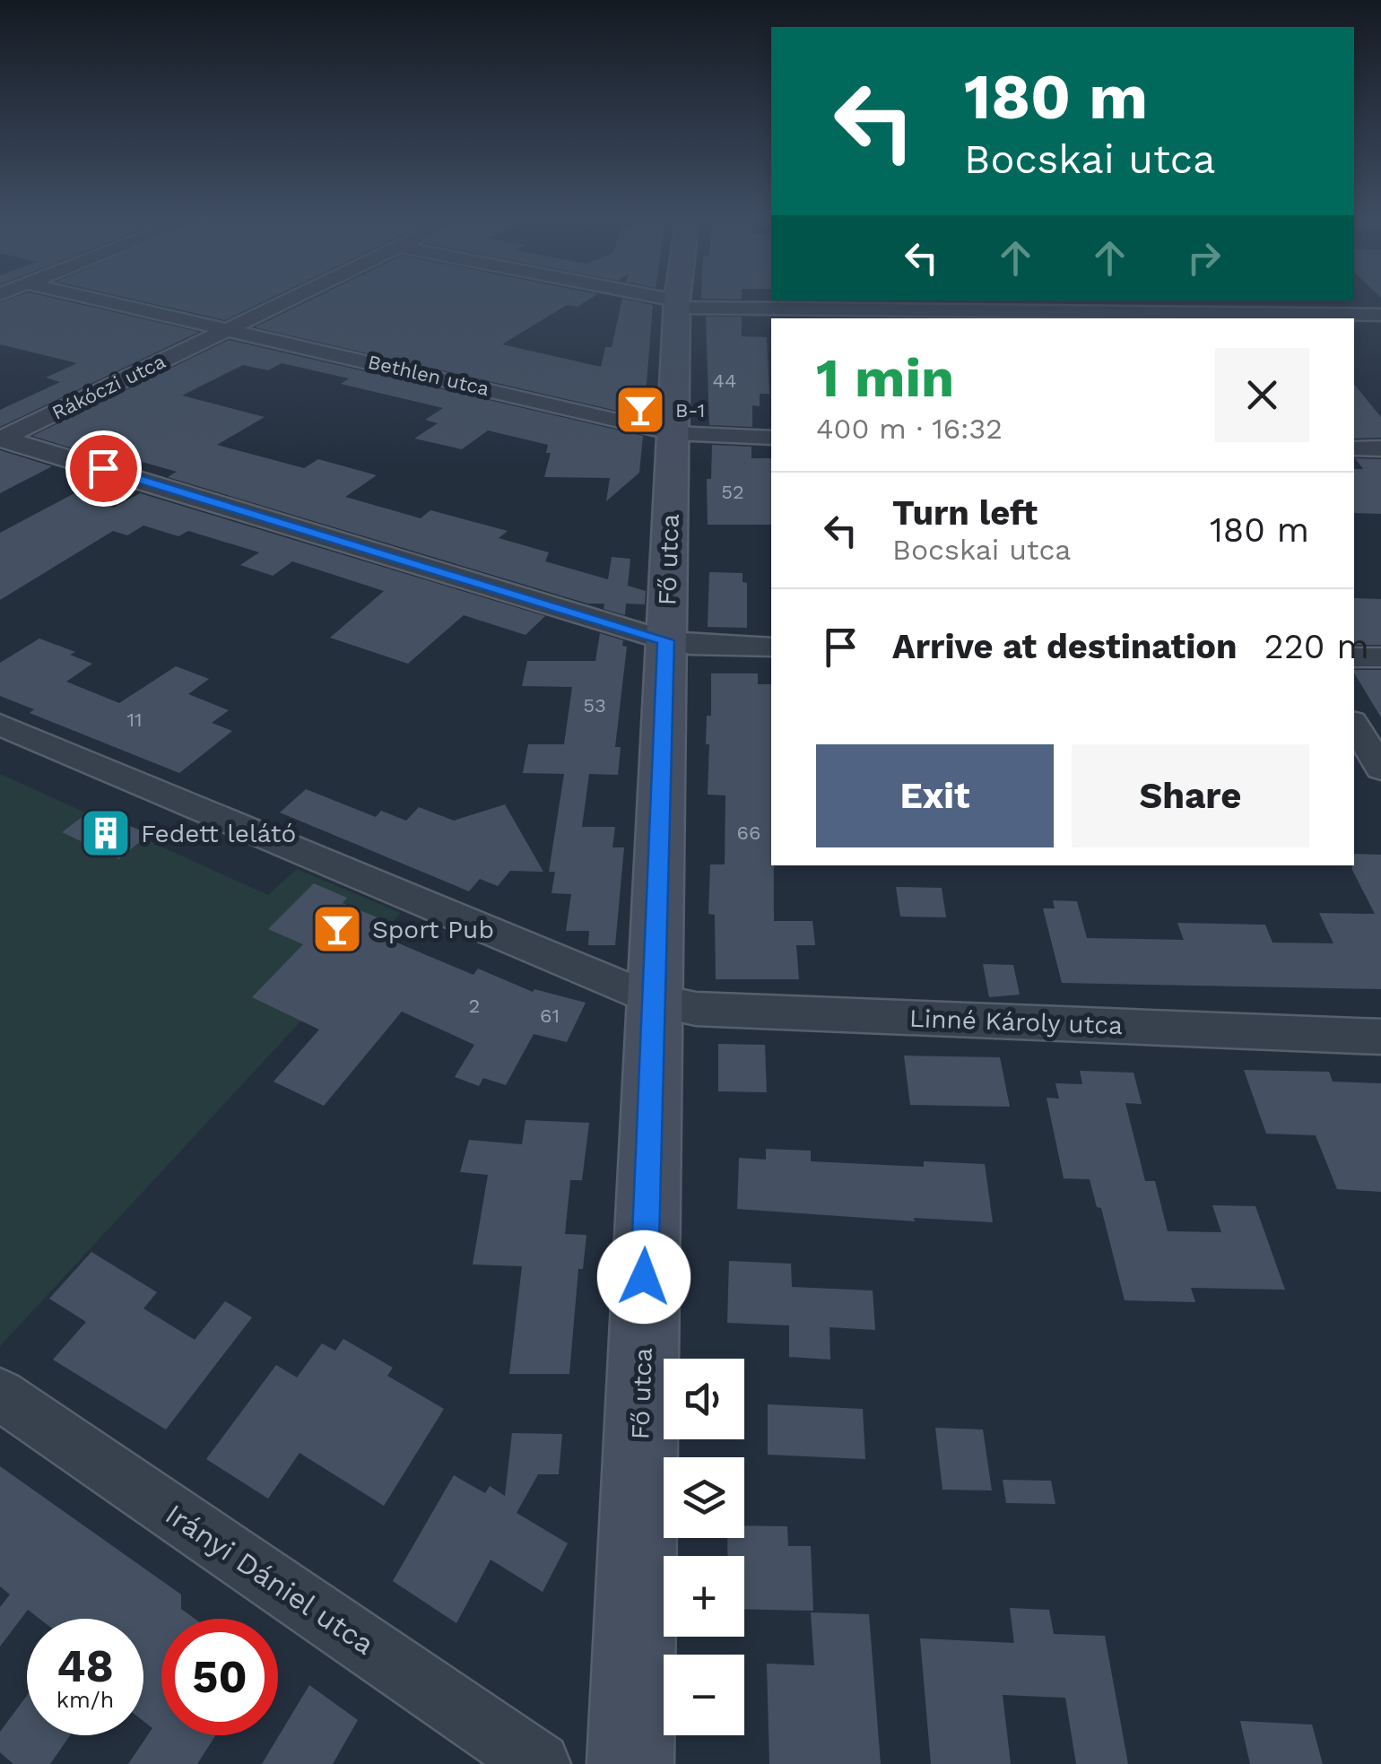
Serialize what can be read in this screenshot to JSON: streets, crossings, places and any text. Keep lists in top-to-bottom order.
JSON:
{
  "streets": {
    "main road": ["Fő utca"],
    "street": [
      "Bethlen utca",
      "Rákóczi utca",
      "Linné Károly utca",
      "Irányi Dániel utca"
    ]
  },
  "crossings": [
    ["Bethlen utca", "Rákóczi utca"],
    ["Bethlen utca", "Fő utca"],
    ["Fő utca", "Linné Károly utca"]
  ],
  "places": {
    "bar": ["B-1", "Sport Pub"],
    "building": ["Fedett lelátó"]
  },
  "house_numbers": [
    "44",
    "52",
    "53",
    "11",
    "66",
    "2",
    "61"
  ],
  "page": {
    "turn": ["180 m", "Bocskai utca"],
    "heading": ["1 min", "400 m · 16:32"],
    "list": [
      {
        "name": "Turn left",
        "note": "Bocskai utca",
        "value": "180 m"
      },
      {
        "name": "Arrive at destination",
        "value": "220 m"
      }
    ],
    "buttons": ["Exit", "Share"],
    "map_buttons": ["+", "−"],
    "speed": "48 km/h",
    "limit": "50"
  }
}
